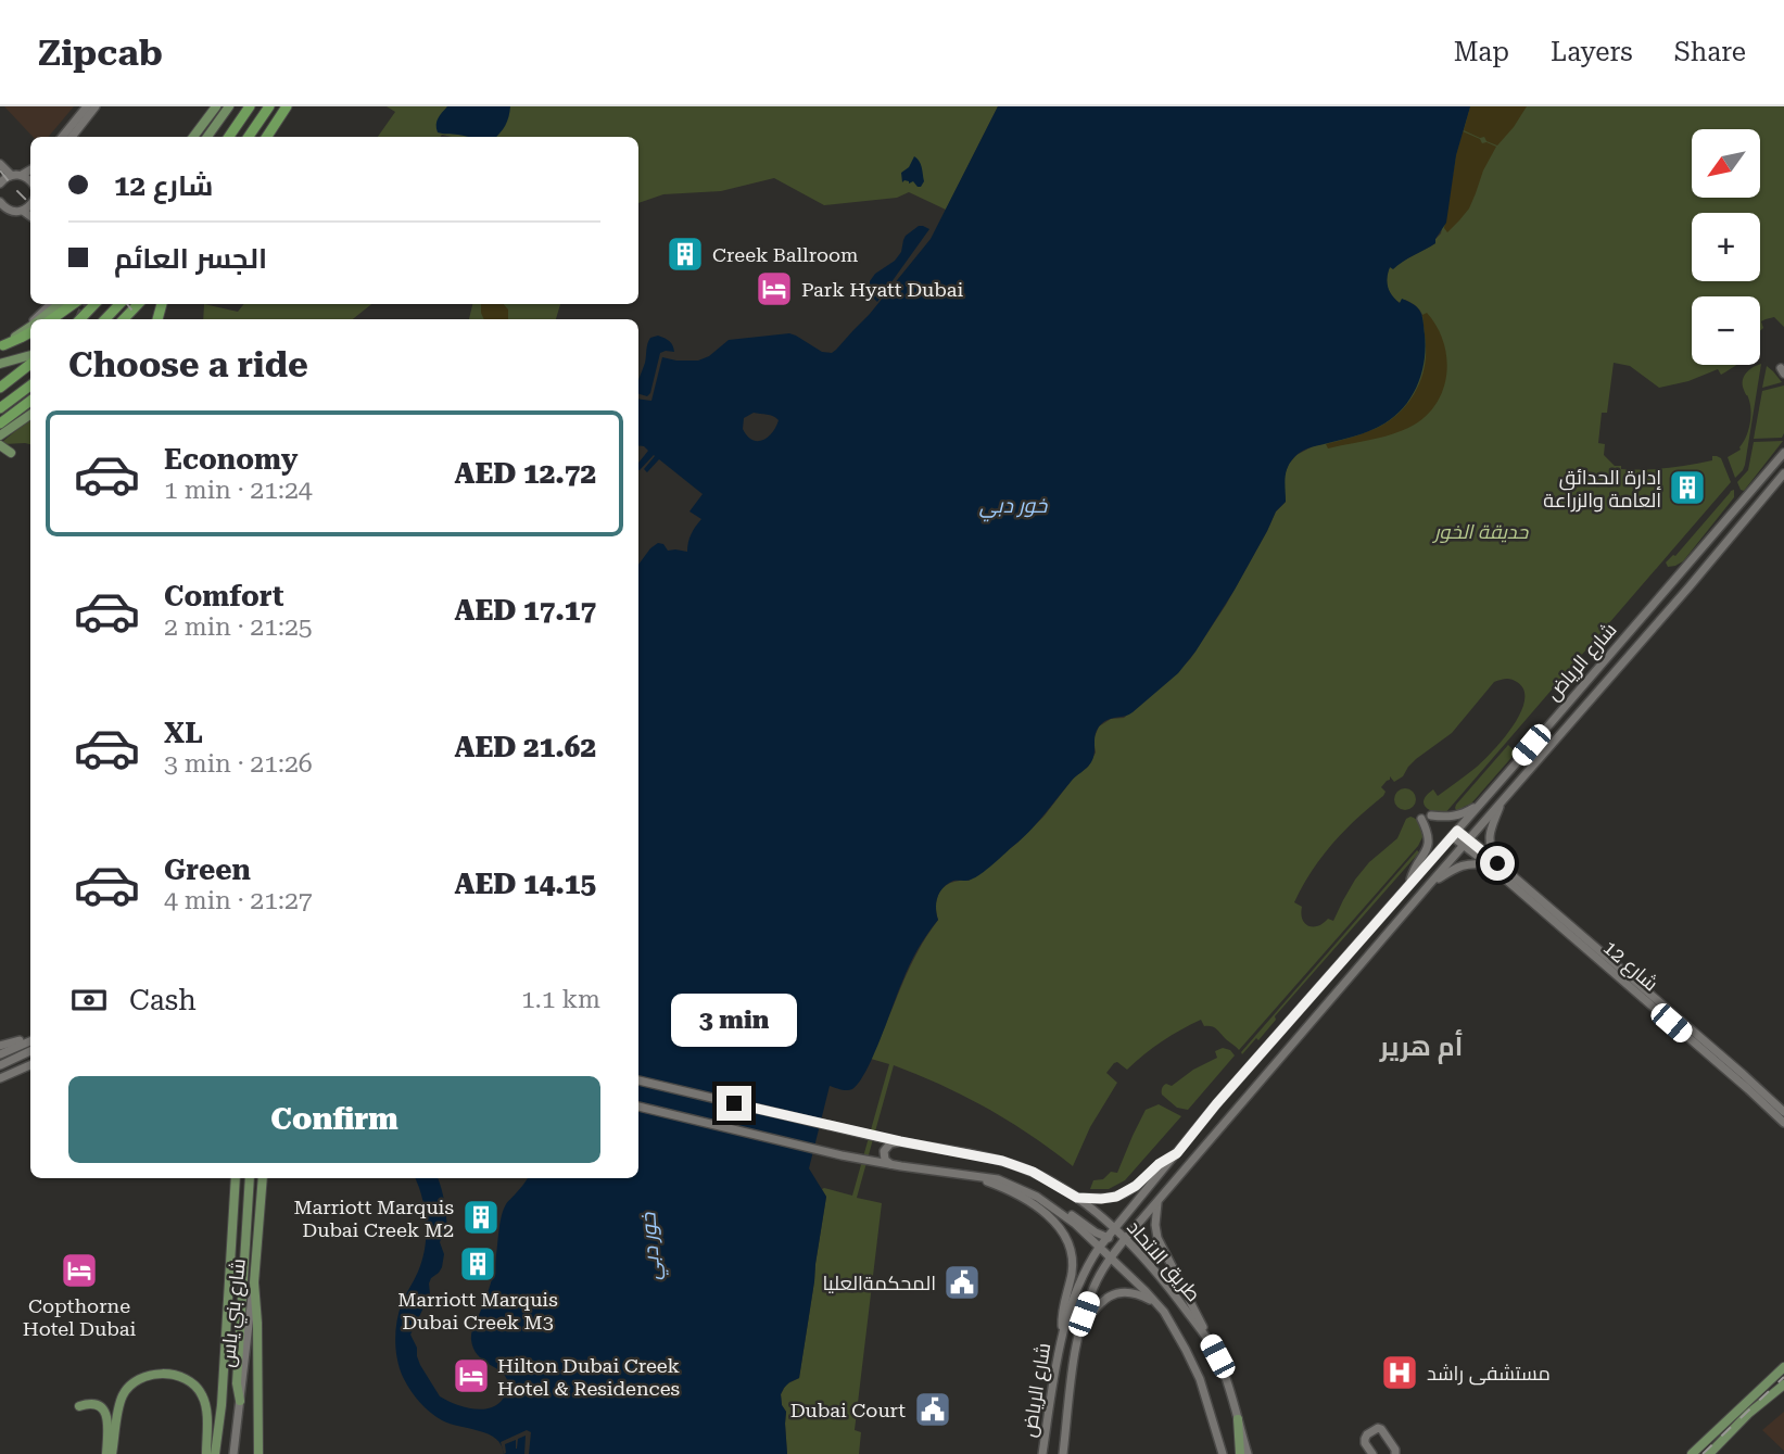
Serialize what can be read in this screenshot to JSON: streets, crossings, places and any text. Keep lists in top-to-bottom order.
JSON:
{
  "streets": {
    "main road": [
      "شارع الرياض",
      "شارع 12",
      "طريق الاتحاد",
      "شارع بني ياس"
    ]
  },
  "crossings": [
    ["شارع الرياض", "شارع 12"],
    ["شارع الرياض", "طريق الاتحاد"]
  ],
  "districts": ["أم هرير"],
  "water": ["خور دبي"],
  "parks": ["حديقة الخور"],
  "places": {
    "building": [
      "Creek Ballroom",
      "إدارة الحدائق العامة والزراعة",
      "Marriott Marquis Dubai Creek M2",
      "Marriott Marquis Dubai Creek M3"
    ],
    "hotel": ["Park Hyatt Dubai", "Copthorne Hotel Dubai", "Hilton Dubai Creek Hotel & Residences"],
    "public building": ["المحكمةالعليا", "Dubai Court"],
    "hospital": ["مستشفى راشد"]
  },
  "north": "bottom left",
  "page": {
    "header": "Zipcab",
    "nav": ["Map", "Layers", "Share"],
    "map_buttons": ["+", "−"],
    "banner": ["شارع 12", "الجسر العائم"],
    "heading": "Choose a ride",
    "list": [
      {
        "name": "Economy",
        "note": "1 min · 21:24",
        "value": "AED 12.72"
      },
      {
        "name": "Comfort",
        "note": "2 min · 21:25",
        "value": "AED 17.17"
      },
      {
        "name": "XL",
        "note": "3 min · 21:26",
        "value": "AED 21.62"
      },
      {
        "name": "Green",
        "note": "4 min · 21:27",
        "value": "AED 14.15"
      }
    ],
    "pay": ["Cash", "1.1 km"],
    "bubble": "3 min",
    "buttons": "Confirm"
  }
}
